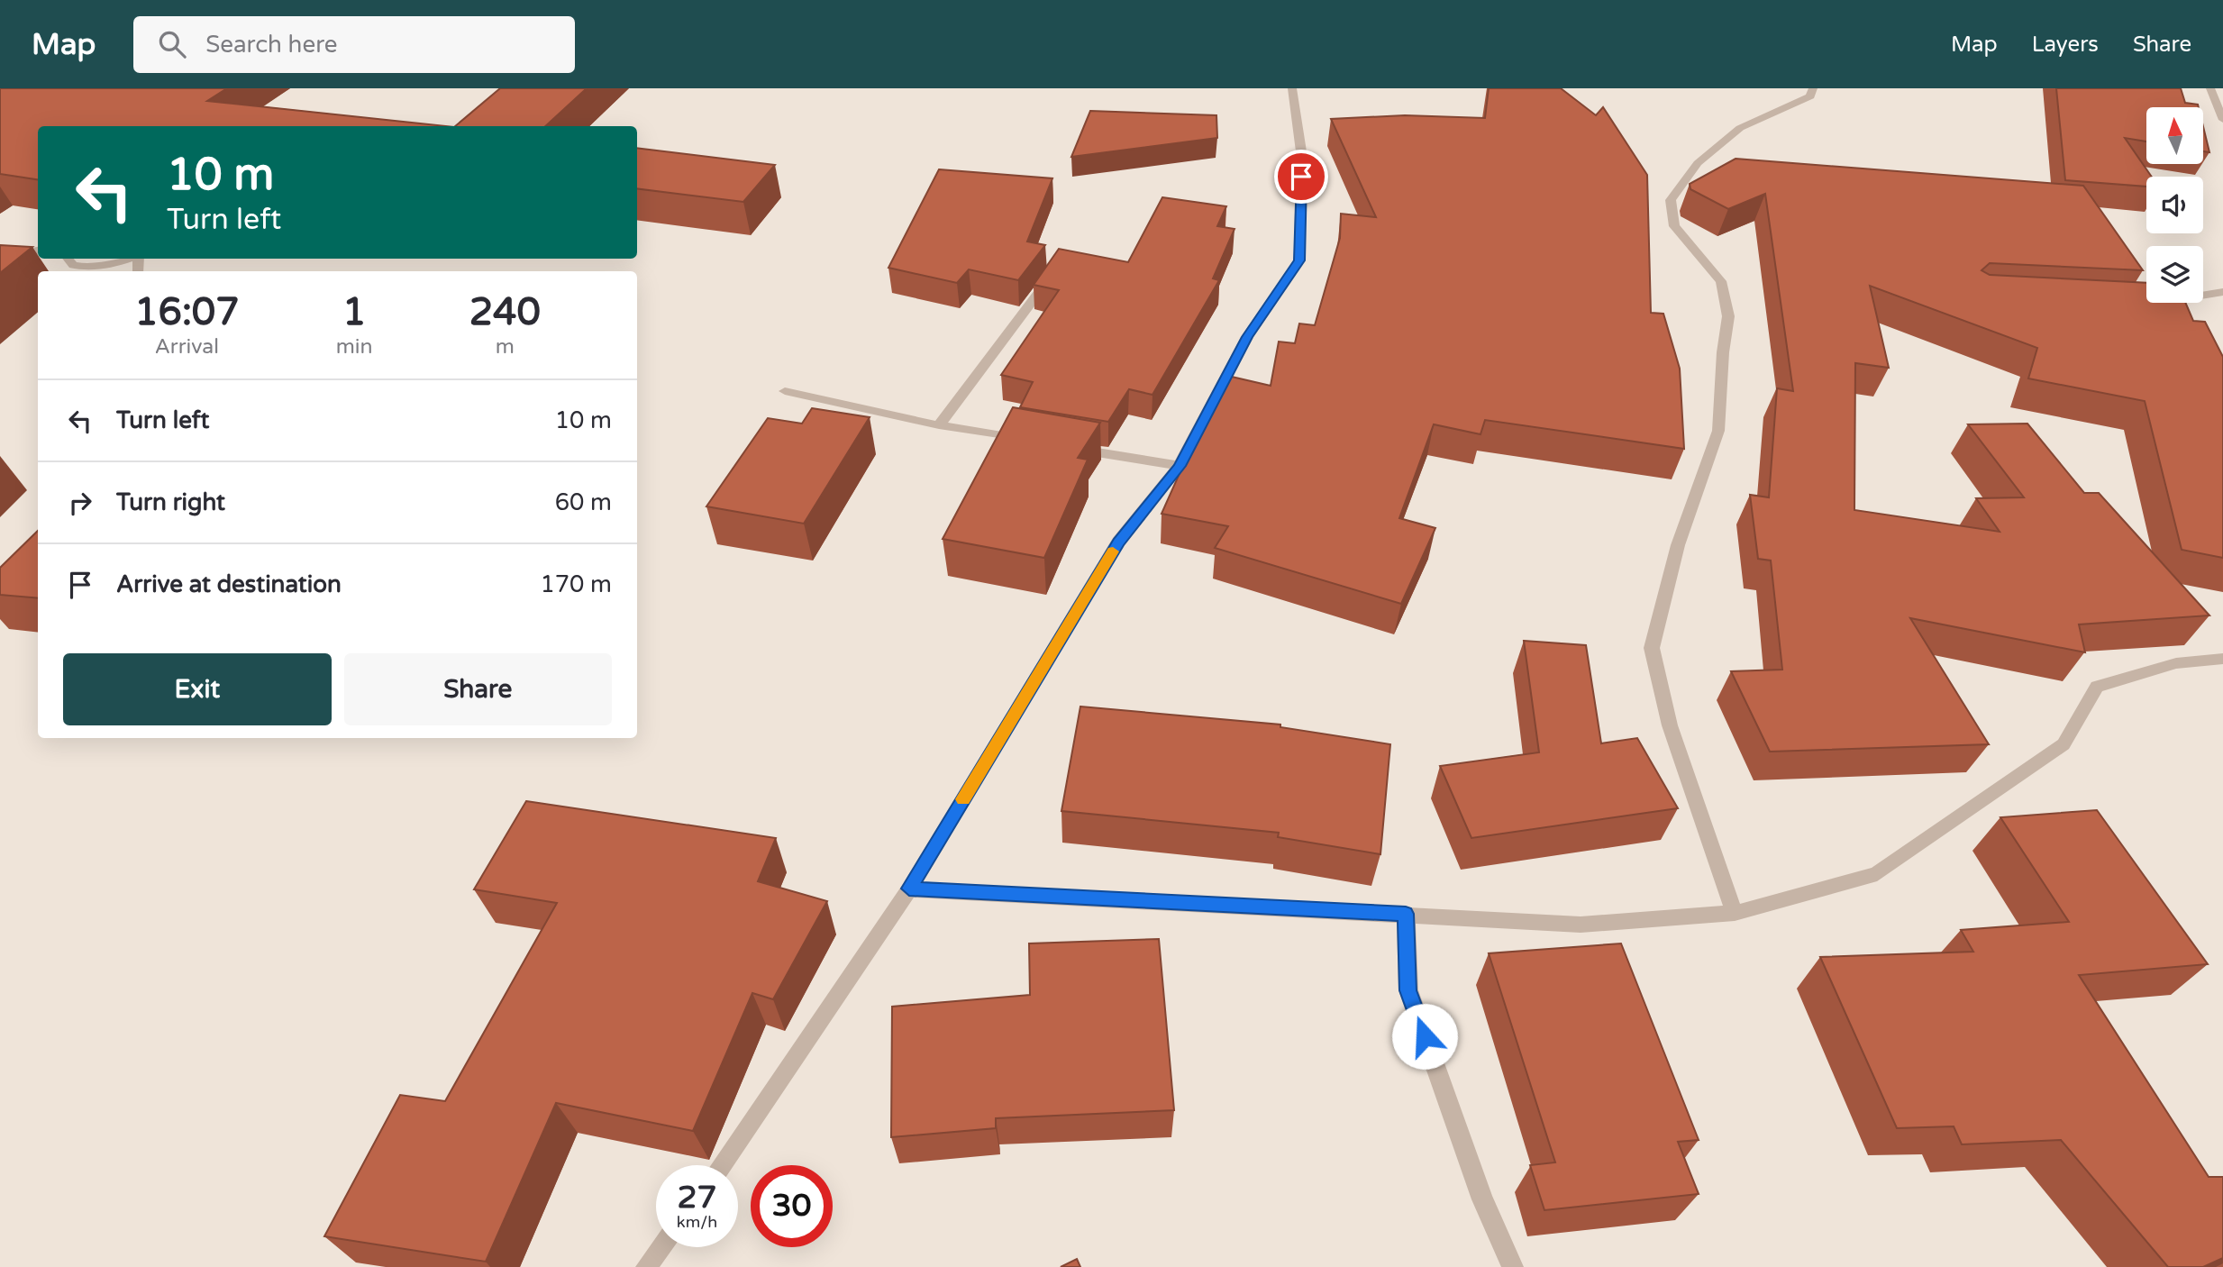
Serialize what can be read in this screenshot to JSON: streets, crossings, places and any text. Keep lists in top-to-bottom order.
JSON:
{
  "north": "top",
  "page": {
    "header": "Map",
    "search": "Search here",
    "nav": ["Map", "Layers", "Share"],
    "turn": ["10 m", "Turn left"],
    "eta": [
      "16:07",
      "Arrival",
      "1",
      "min",
      "240",
      "m"
    ],
    "list": [
      {
        "name": "Turn left",
        "value": "10 m"
      },
      {
        "name": "Turn right",
        "value": "60 m"
      },
      {
        "name": "Arrive at destination",
        "value": "170 m"
      }
    ],
    "buttons": ["Exit", "Share"],
    "speed": "27 km/h",
    "limit": "30"
  }
}
